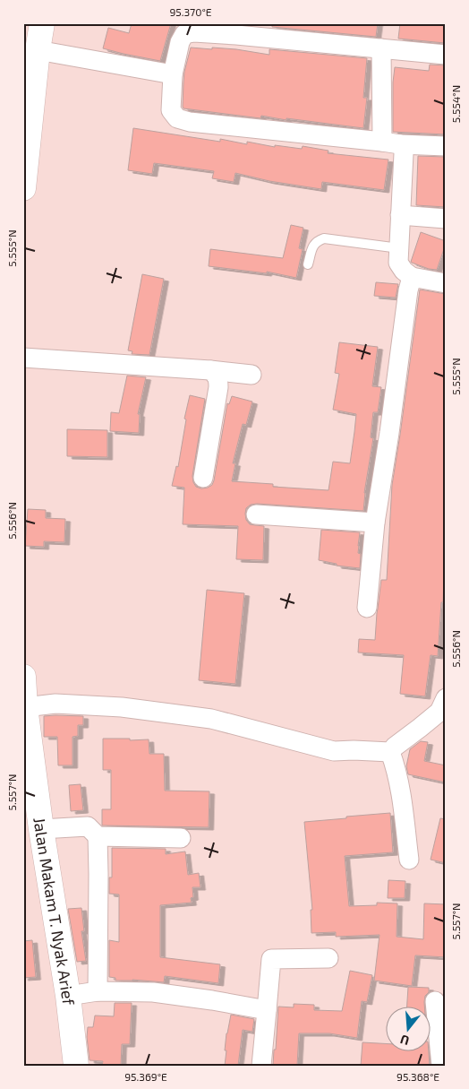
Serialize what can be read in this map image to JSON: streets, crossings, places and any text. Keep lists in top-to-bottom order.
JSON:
{
  "streets": {
    "street": ["Jalan Makam T. Nyak Arief"]
  },
  "north": "bottom",
  "coordinates": [
    "95.370°E",
    "5.554°N",
    "5.555°N",
    "5.556°N",
    "5.557°N",
    "95.369°E",
    "95.368°E"
  ]
}
